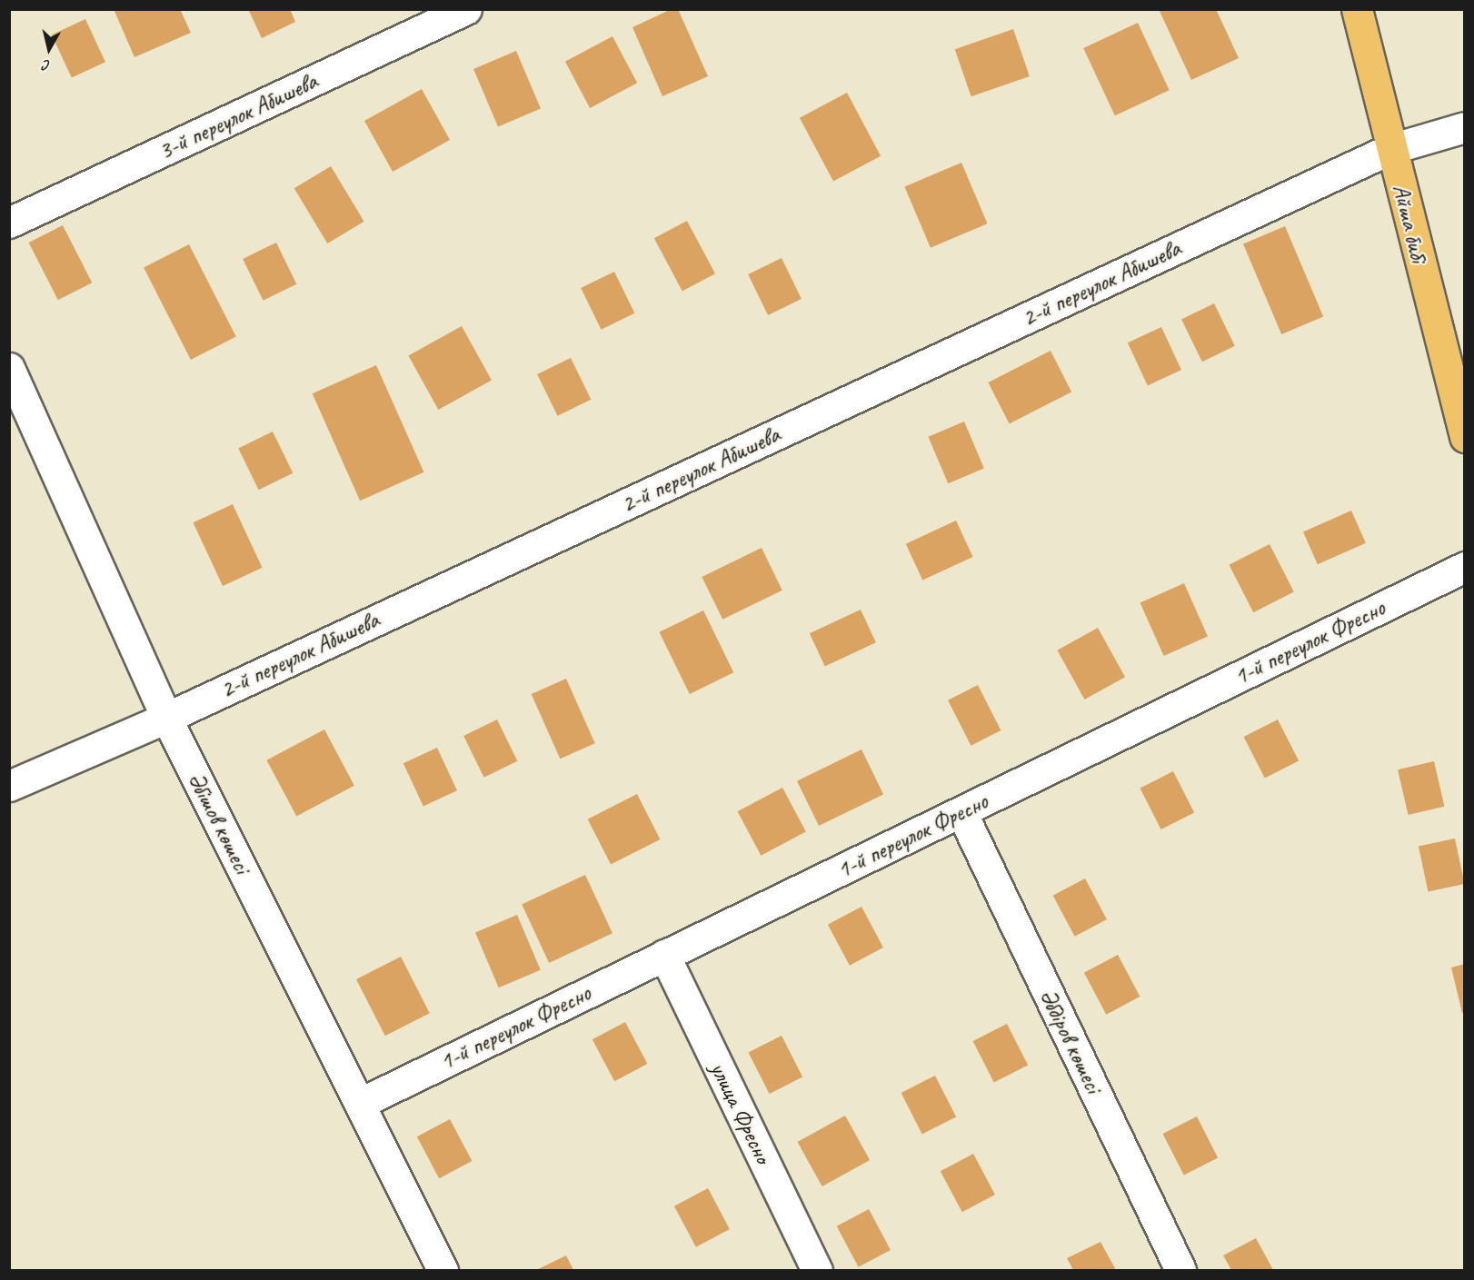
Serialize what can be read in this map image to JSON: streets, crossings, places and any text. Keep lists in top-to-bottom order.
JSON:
{
  "streets": {
    "main road": ["Айша бибі"],
    "street": [
      "3-й переулок Абишева",
      "2-й переулок Абишева",
      "1-й переулок Фресно",
      "Әбішов көшесі",
      "Әбдіров көшесі",
      "улица Фресно"
    ]
  },
  "crossings": [
    ["Айша бибі", "2-й переулок Абишева"],
    ["2-й переулок Абишева", "Әбішов көшесі"],
    ["1-й переулок Фресно", "Әбішов көшесі"],
    ["1-й переулок Фресно", "Әбдіров көшесі"],
    ["1-й переулок Фресно", "улица Фресно"]
  ],
  "north": "bottom"
}
